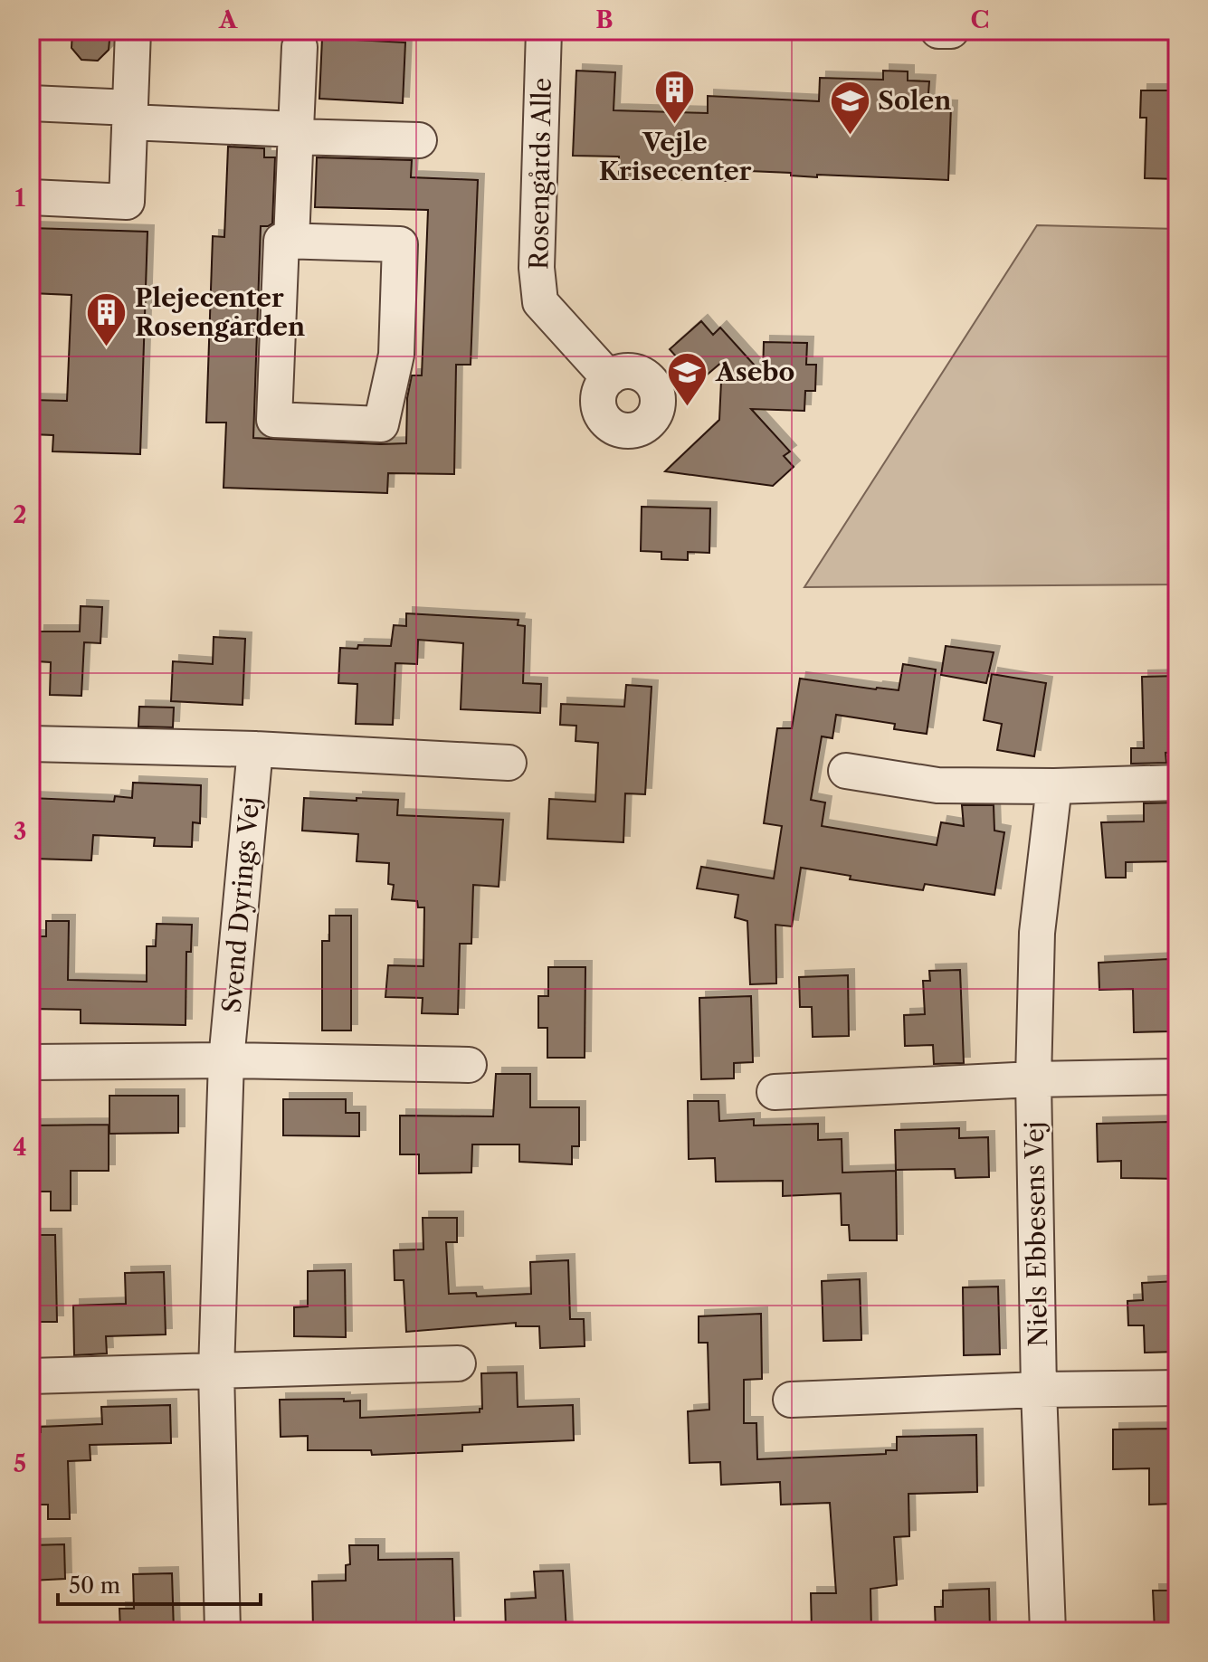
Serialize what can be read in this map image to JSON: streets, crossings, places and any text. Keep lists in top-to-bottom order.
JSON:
{
  "streets": {
    "street": ["Rosengårds Alle", "Svend Dyrings Vej", "Niels Ebbesens Vej"]
  },
  "places": {
    "building": ["Vejle Krisecenter", "Plejecenter Rosengården"],
    "school or university": ["Solen", "Asebo"]
  },
  "scale_bar": "50 m",
  "grid": {
    "columns": ["A", "B", "C"],
    "rows": [
      "1",
      "2",
      "3",
      "4",
      "5"
    ]
  }
}
